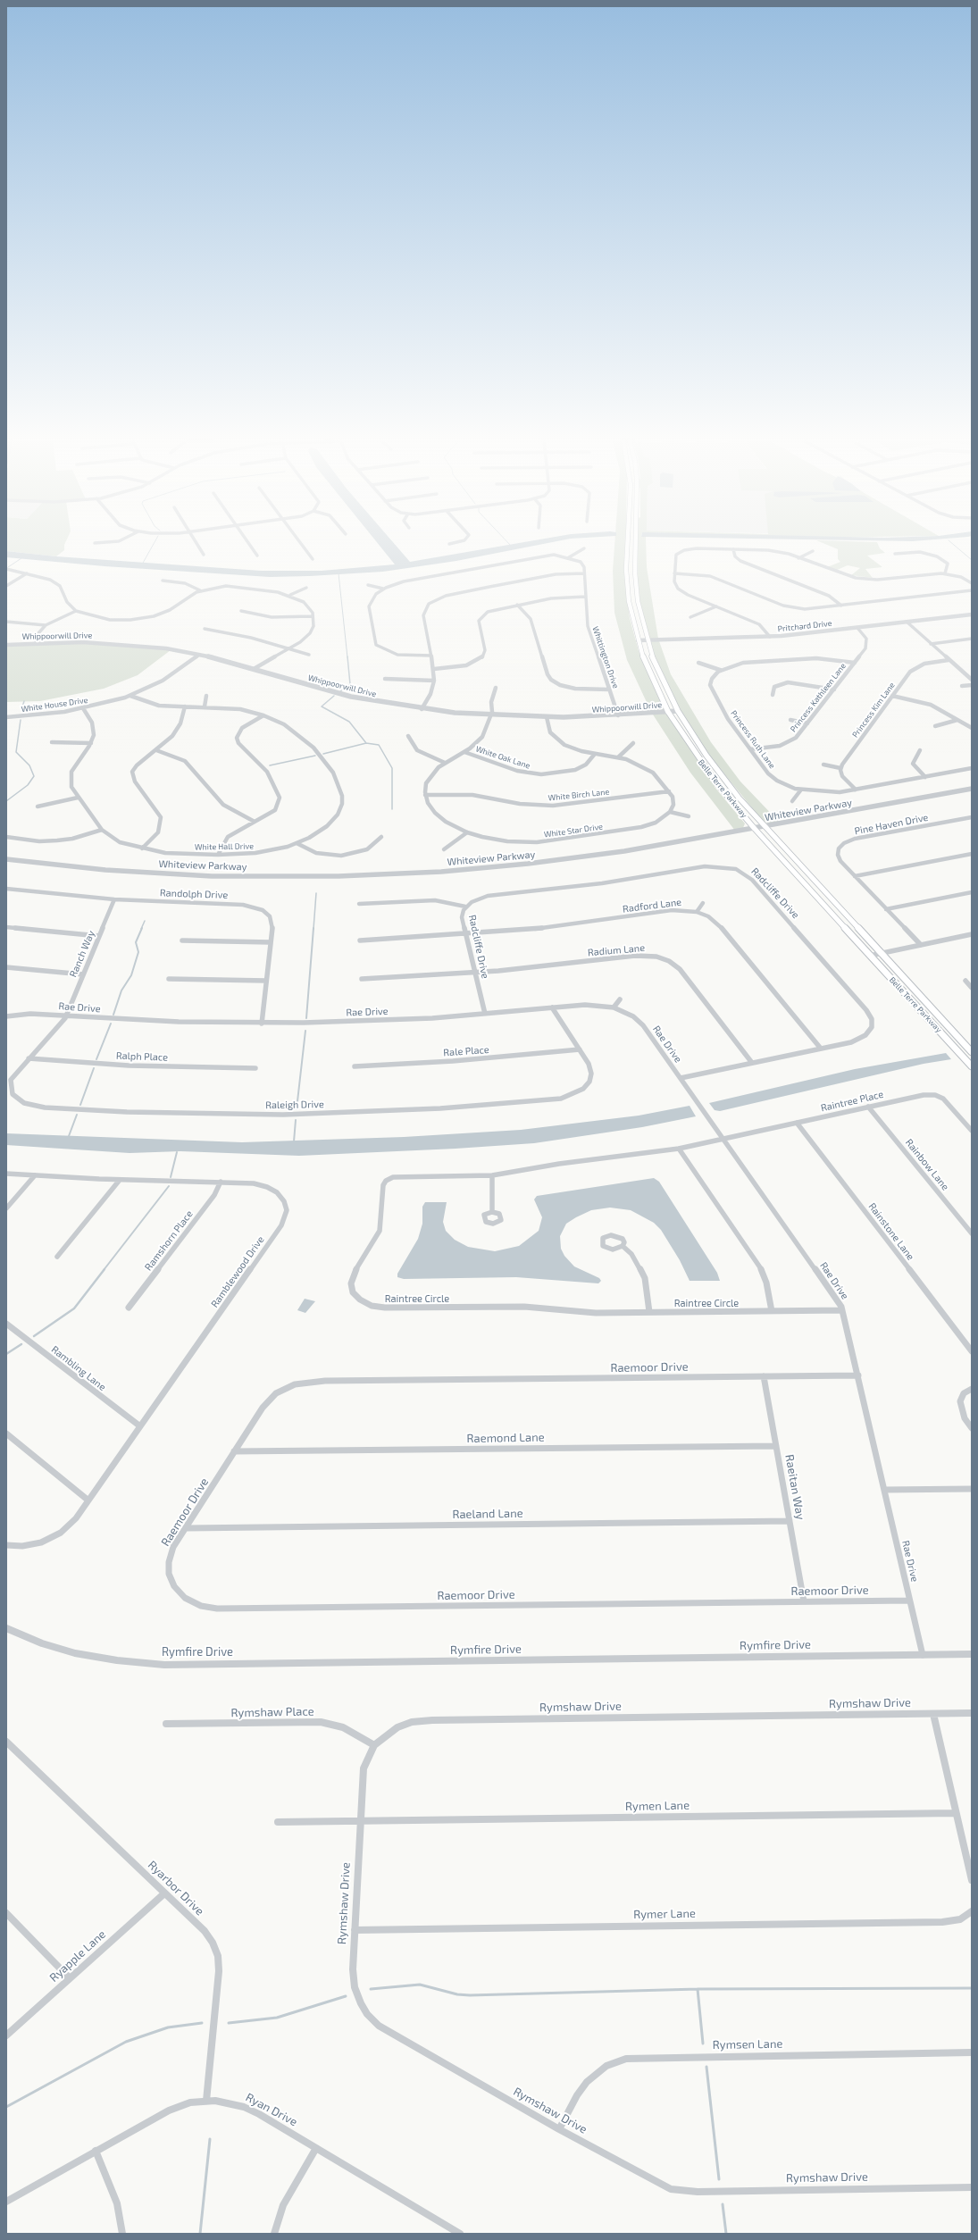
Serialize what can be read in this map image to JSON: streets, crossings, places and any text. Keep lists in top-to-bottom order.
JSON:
{
  "streets": {
    "main road": ["Belle Terre Parkway"],
    "street": [
      "Pritchard Drive",
      "Whippoorwill Drive",
      "Whittington Drive",
      "Princess Kathleen Lane",
      "White House Drive",
      "Princess Kim Lane",
      "Princess Ruth Lane",
      "White Oak Lane",
      "White Birch Lane",
      "Whiteview Parkway",
      "Pine Haven Drive",
      "White Star Drive",
      "White Hall Drive",
      "Radcliffe Drive",
      "Randolph Drive",
      "Radford Lane",
      "Radium Lane",
      "Ranch Way",
      "Rae Drive",
      "Rale Place",
      "Ralph Place",
      "Raintree Place",
      "Raleigh Drive",
      "Rainbow Lane",
      "Rainstone Lane",
      "Ramshorn Place",
      "Ramblewood Drive",
      "Raintree Circle",
      "Raemoor Drive",
      "Rambling Lane",
      "Raemond Lane",
      "Raeitan Way",
      "Raeland Lane",
      "Rymfire Drive",
      "Rymshaw Drive",
      "Rymshaw Place",
      "Rymen Lane",
      "Ryarbor Drive",
      "Rymer Lane",
      "Ryapple Lane",
      "Rymsen Lane",
      "Ryan Drive"
    ]
  },
  "crossings": [
    ["Pritchard Drive", "Princess Kathleen Lane"],
    ["Pritchard Drive", "Belle Terre Parkway"],
    ["Whippoorwill Drive", "Whittington Drive"],
    ["Whippoorwill Drive", "White House Drive"],
    ["Whippoorwill Drive", "Belle Terre Parkway"],
    ["Princess Kathleen Lane", "Princess Ruth Lane"],
    ["White House Drive", "White Hall Drive"],
    ["Belle Terre Parkway", "Whiteview Parkway"],
    ["White Birch Lane", "White Star Drive"],
    ["Radcliffe Drive", "Radford Lane"],
    ["Radcliffe Drive", "Radium Lane"],
    ["Radcliffe Drive", "Rae Drive"],
    ["Randolph Drive", "Ranch Way"],
    ["Randolph Drive", "Rae Drive"],
    ["Ranch Way", "Rae Drive"],
    ["Ranch Way", "Raleigh Drive"],
    ["Rae Drive", "Raintree Place"],
    ["Rae Drive", "Raleigh Drive"],
    ["Rae Drive", "Raintree Circle"],
    ["Rae Drive", "Raemoor Drive"],
    ["Rae Drive", "Rymfire Drive"],
    ["Rale Place", "Raleigh Drive"],
    ["Ralph Place", "Raleigh Drive"],
    ["Raintree Place", "Rainbow Lane"],
    ["Raintree Place", "Rainstone Lane"],
    ["Raintree Place", "Raintree Circle"],
    ["Ramshorn Place", "Ramblewood Drive"],
    ["Ramblewood Drive", "Rambling Lane"],
    ["Raemoor Drive", "Raemond Lane"],
    ["Raemoor Drive", "Raeitan Way"],
    ["Raemoor Drive", "Raeland Lane"],
    ["Raemond Lane", "Raeitan Way"],
    ["Raeitan Way", "Raeland Lane"],
    ["Rymshaw Drive", "Rymshaw Place"],
    ["Rymshaw Drive", "Rymen Lane"],
    ["Rymshaw Drive", "Rymer Lane"],
    ["Rymshaw Drive", "Rymsen Lane"],
    ["Ryarbor Drive", "Ryapple Lane"],
    ["Ryarbor Drive", "Ryan Drive"]
  ]
}
